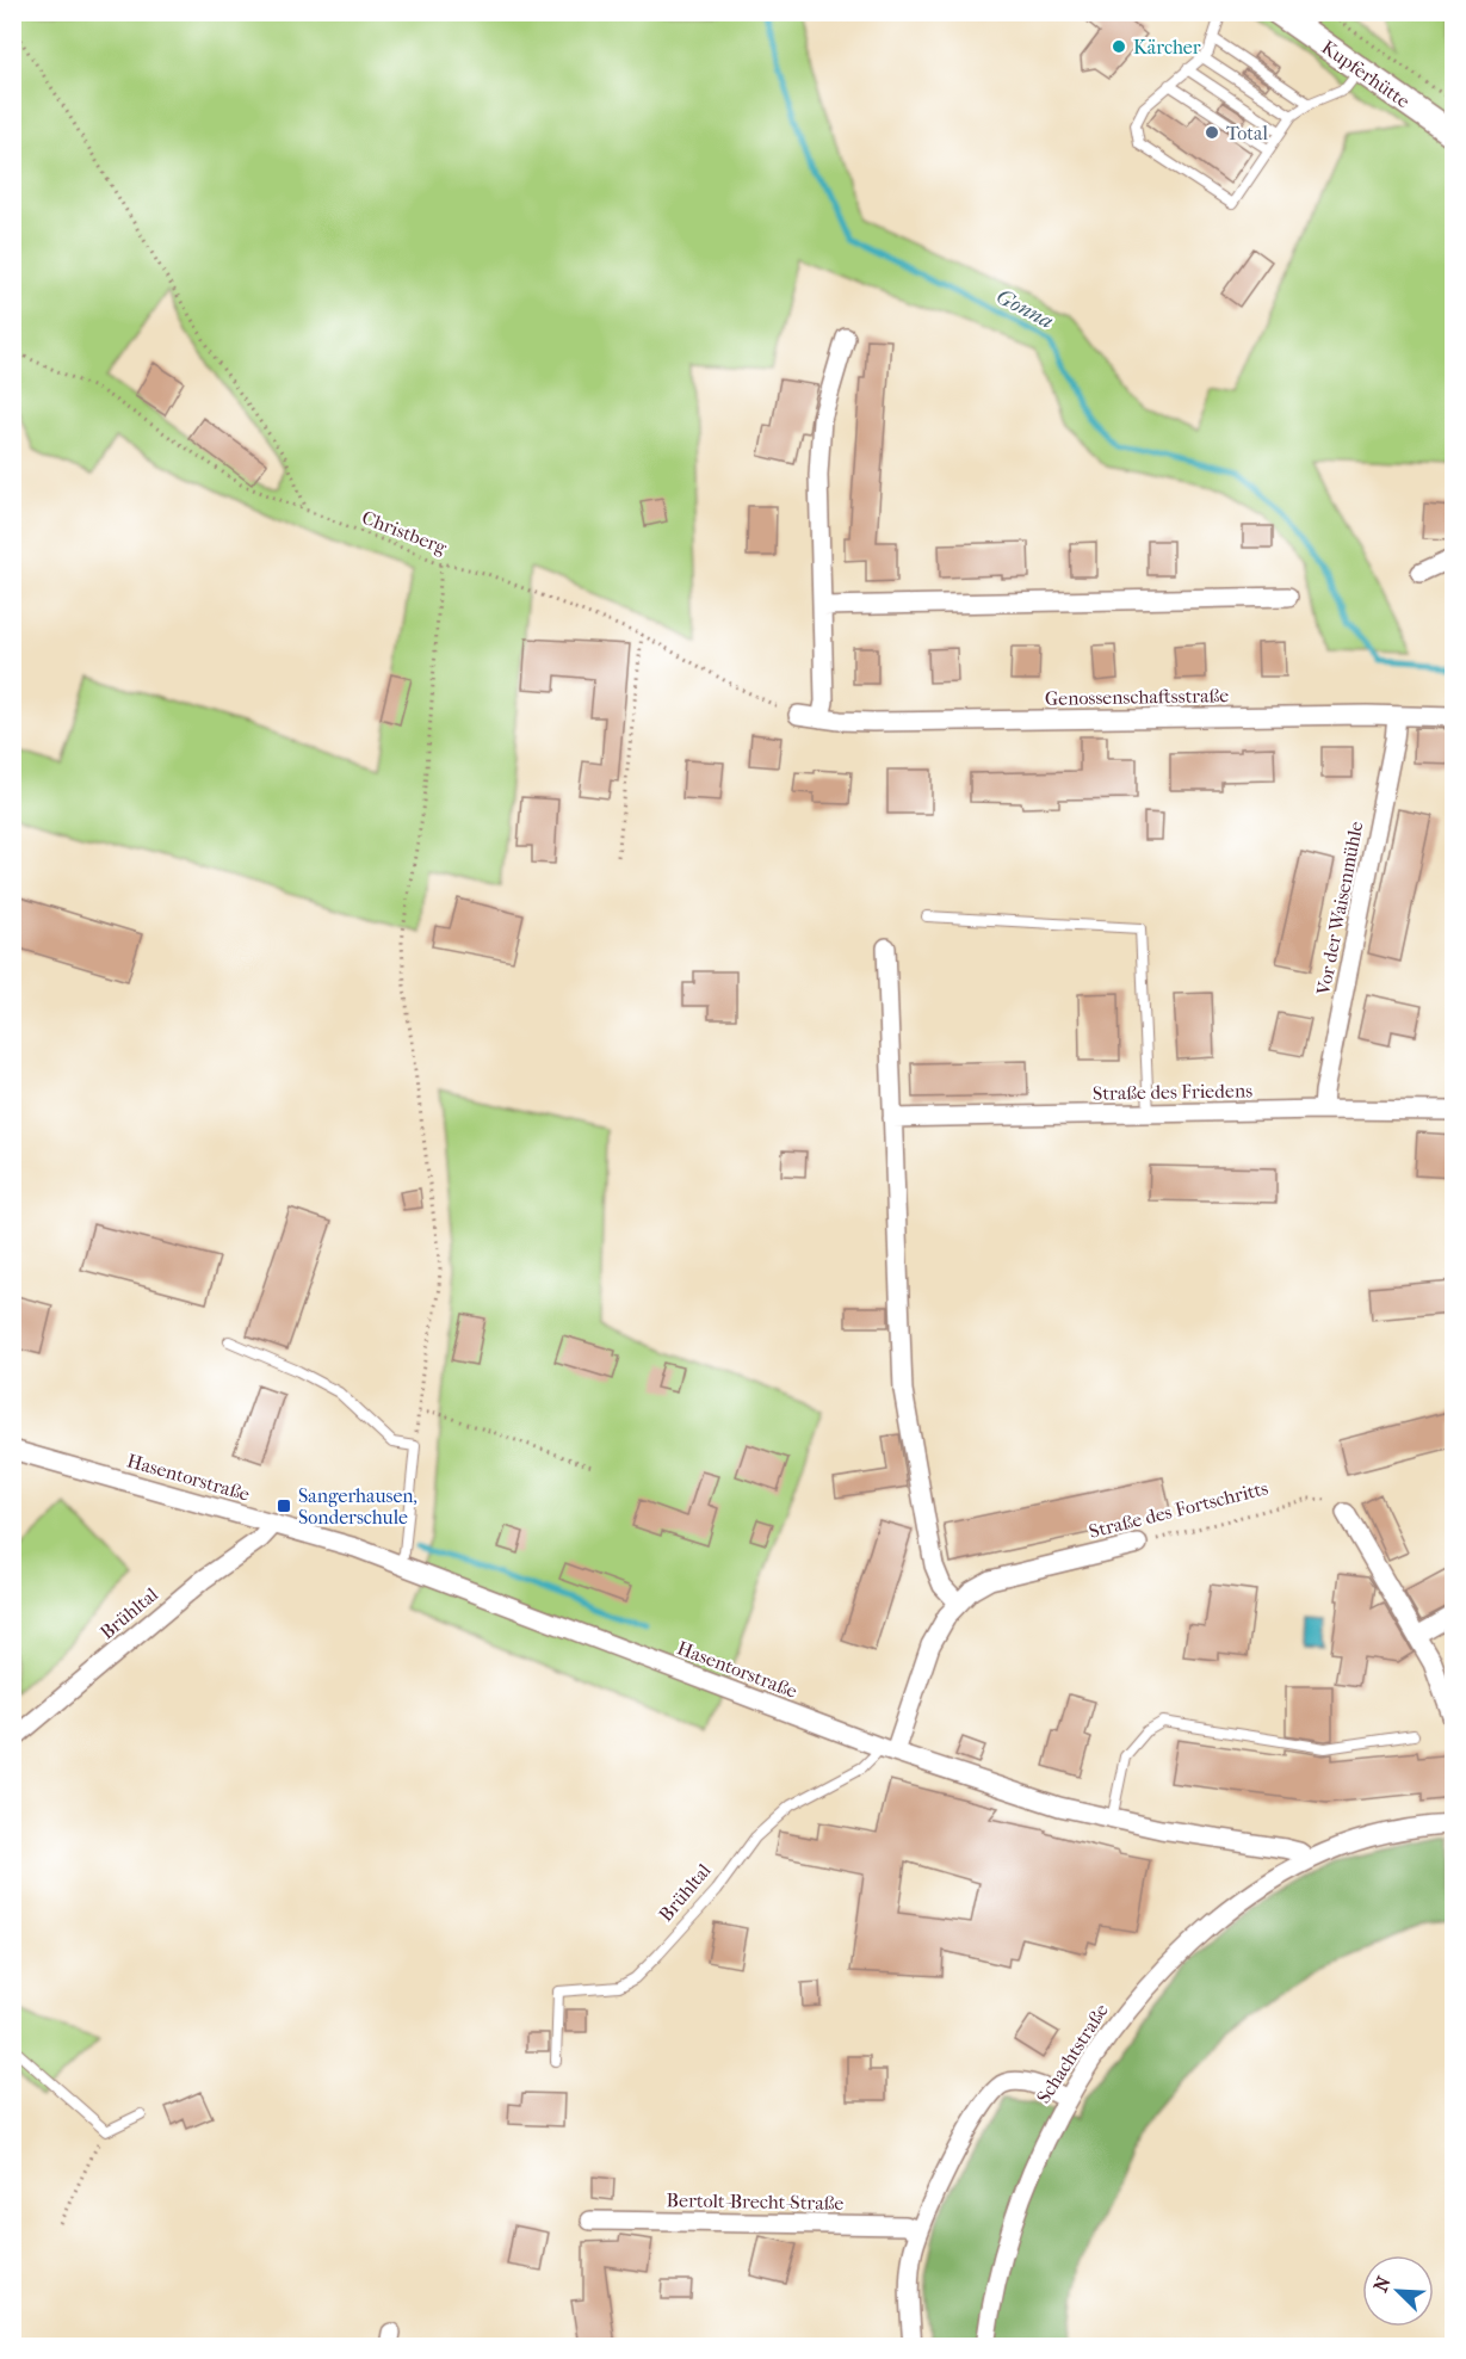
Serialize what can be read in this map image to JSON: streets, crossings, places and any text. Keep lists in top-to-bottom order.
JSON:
{
  "streets": {
    "main road": ["Kupferhütte"],
    "street": [
      "Genossenschaftsstraße",
      "Vor der Waisenmühle",
      "Straße des Friedens",
      "Hasentorstraße",
      "Straße des Fortschritts",
      "Brühltal",
      "Schachtstraße",
      "Bertolt-Brecht-Straße"
    ],
    "path": ["Christberg"]
  },
  "crossings": [
    ["Christberg", "Genossenschaftsstraße"],
    ["Genossenschaftsstraße", "Vor der Waisenmühle"],
    ["Vor der Waisenmühle", "Straße des Friedens"],
    ["Hasentorstraße", "Straße des Fortschritts"],
    ["Hasentorstraße", "Brühltal"],
    ["Hasentorstraße", "Schachtstraße"],
    ["Straße des Fortschritts", "Brühltal"]
  ],
  "water": ["Gonna"],
  "places": {
    "other": ["Kärcher", "Total"],
    "transit": ["Sangerhausen, Sonderschule"]
  },
  "north": "top left"
}
